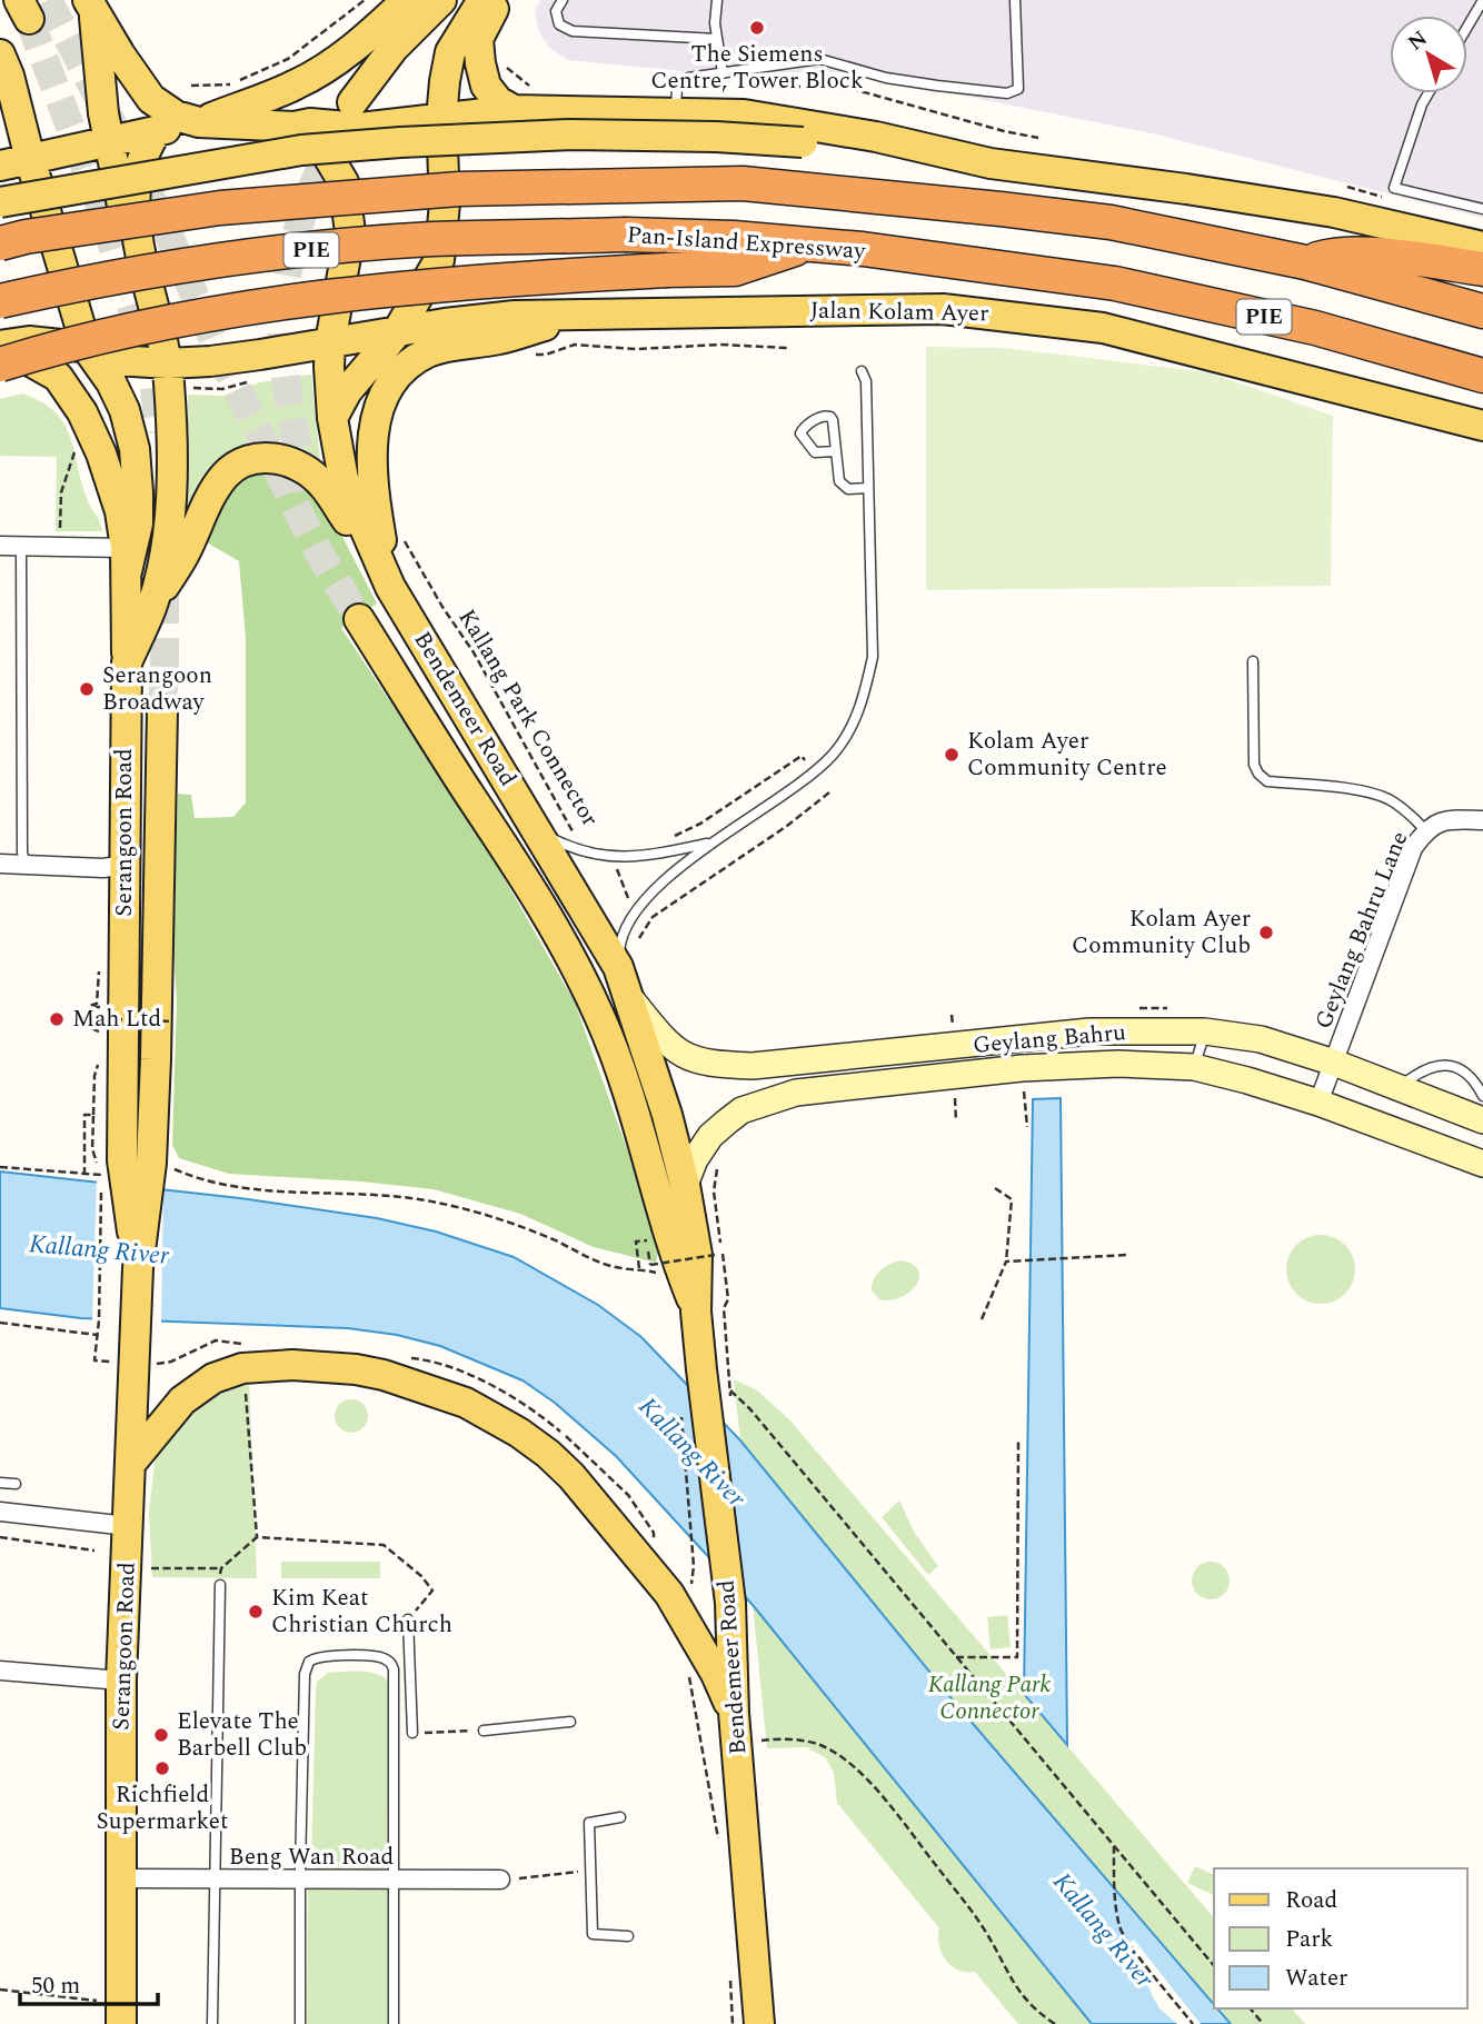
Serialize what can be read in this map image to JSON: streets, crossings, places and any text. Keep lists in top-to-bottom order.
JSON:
{
  "streets": {
    "highway": ["Pan-Island Expressway", "PIE"],
    "main road": [
      "Jalan Kolam Ayer",
      "Bendemeer Road",
      "Serangoon Road",
      "Geylang Bahru"
    ],
    "street": ["Geylang Bahru Lane", "Beng Wan Road"],
    "path": ["Kallang Park Connector"]
  },
  "crossings": [
    ["Jalan Kolam Ayer", "Bendemeer Road"],
    ["Jalan Kolam Ayer", "Serangoon Road"],
    ["Bendemeer Road", "Serangoon Road"],
    ["Bendemeer Road", "Geylang Bahru"],
    ["Serangoon Road", "Beng Wan Road"],
    ["Geylang Bahru Lane", "Geylang Bahru"]
  ],
  "water": ["Kallang River"],
  "parks": ["Kallang Park Connector"],
  "places": [
    "The Siemens Centre, Tower Block",
    "Serangoon Broadway",
    "Kolam Ayer Community Centre",
    "Kolam Ayer Community Club",
    "Mah Ltd",
    "Kim Keat Christian Church",
    "Elevate The Barbell Club",
    "Richfield Supermarket"
  ],
  "legend": ["Road", "Park", "Water"],
  "scale_bar": "50 m",
  "north": "top left"
}
